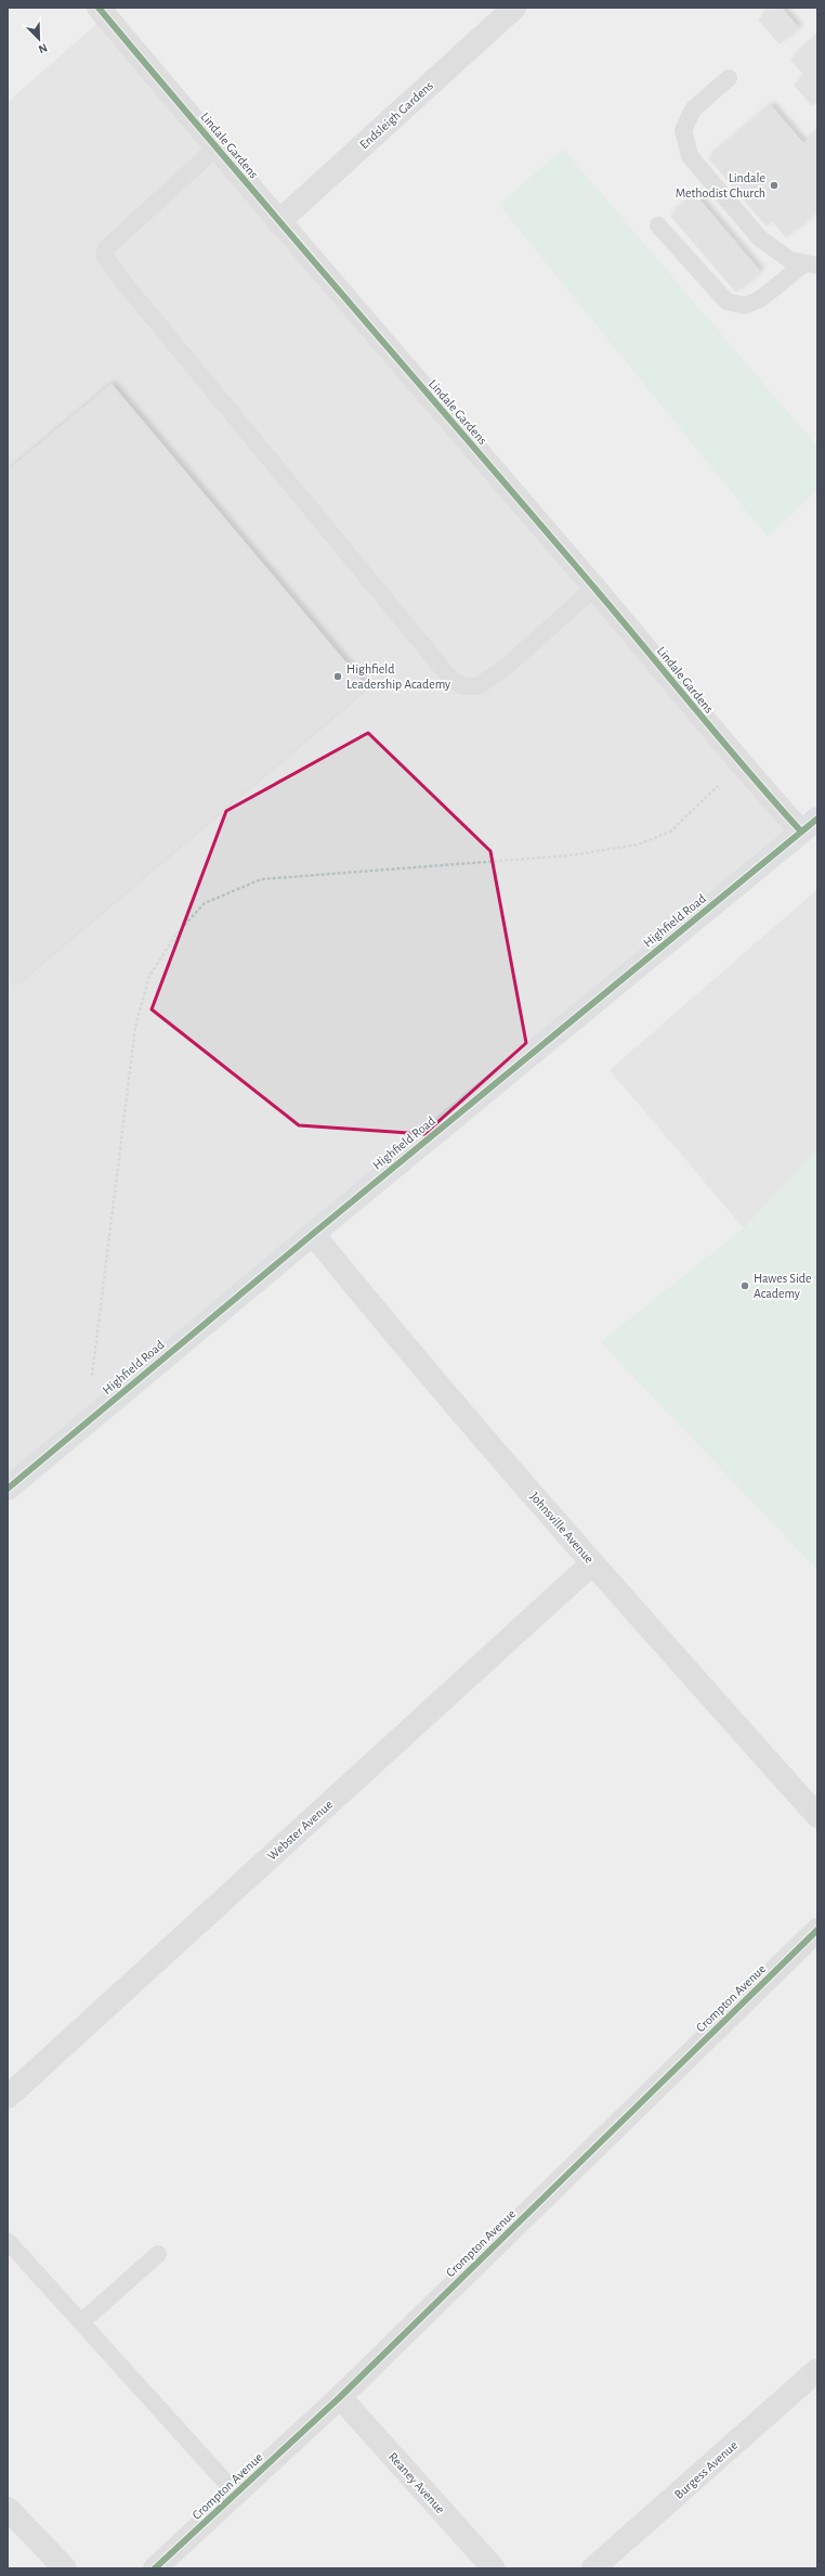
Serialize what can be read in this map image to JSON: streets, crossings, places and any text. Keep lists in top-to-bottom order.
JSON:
{
  "streets": {
    "street": [
      "Endsleigh Gardens",
      "Lindale Gardens",
      "Highfield Road",
      "Johnsville Avenue",
      "Webster Avenue",
      "Crompton Avenue",
      "Burgess Avenue",
      "Reaney Avenue"
    ]
  },
  "crossings": [
    ["Endsleigh Gardens", "Lindale Gardens"],
    ["Lindale Gardens", "Highfield Road"],
    ["Highfield Road", "Johnsville Avenue"],
    ["Johnsville Avenue", "Webster Avenue"],
    ["Crompton Avenue", "Reaney Avenue"]
  ],
  "places": ["Lindale Methodist Church", "Highfield Leadership Academy", "Hawes Side Academy"],
  "north": "bottom right"
}
